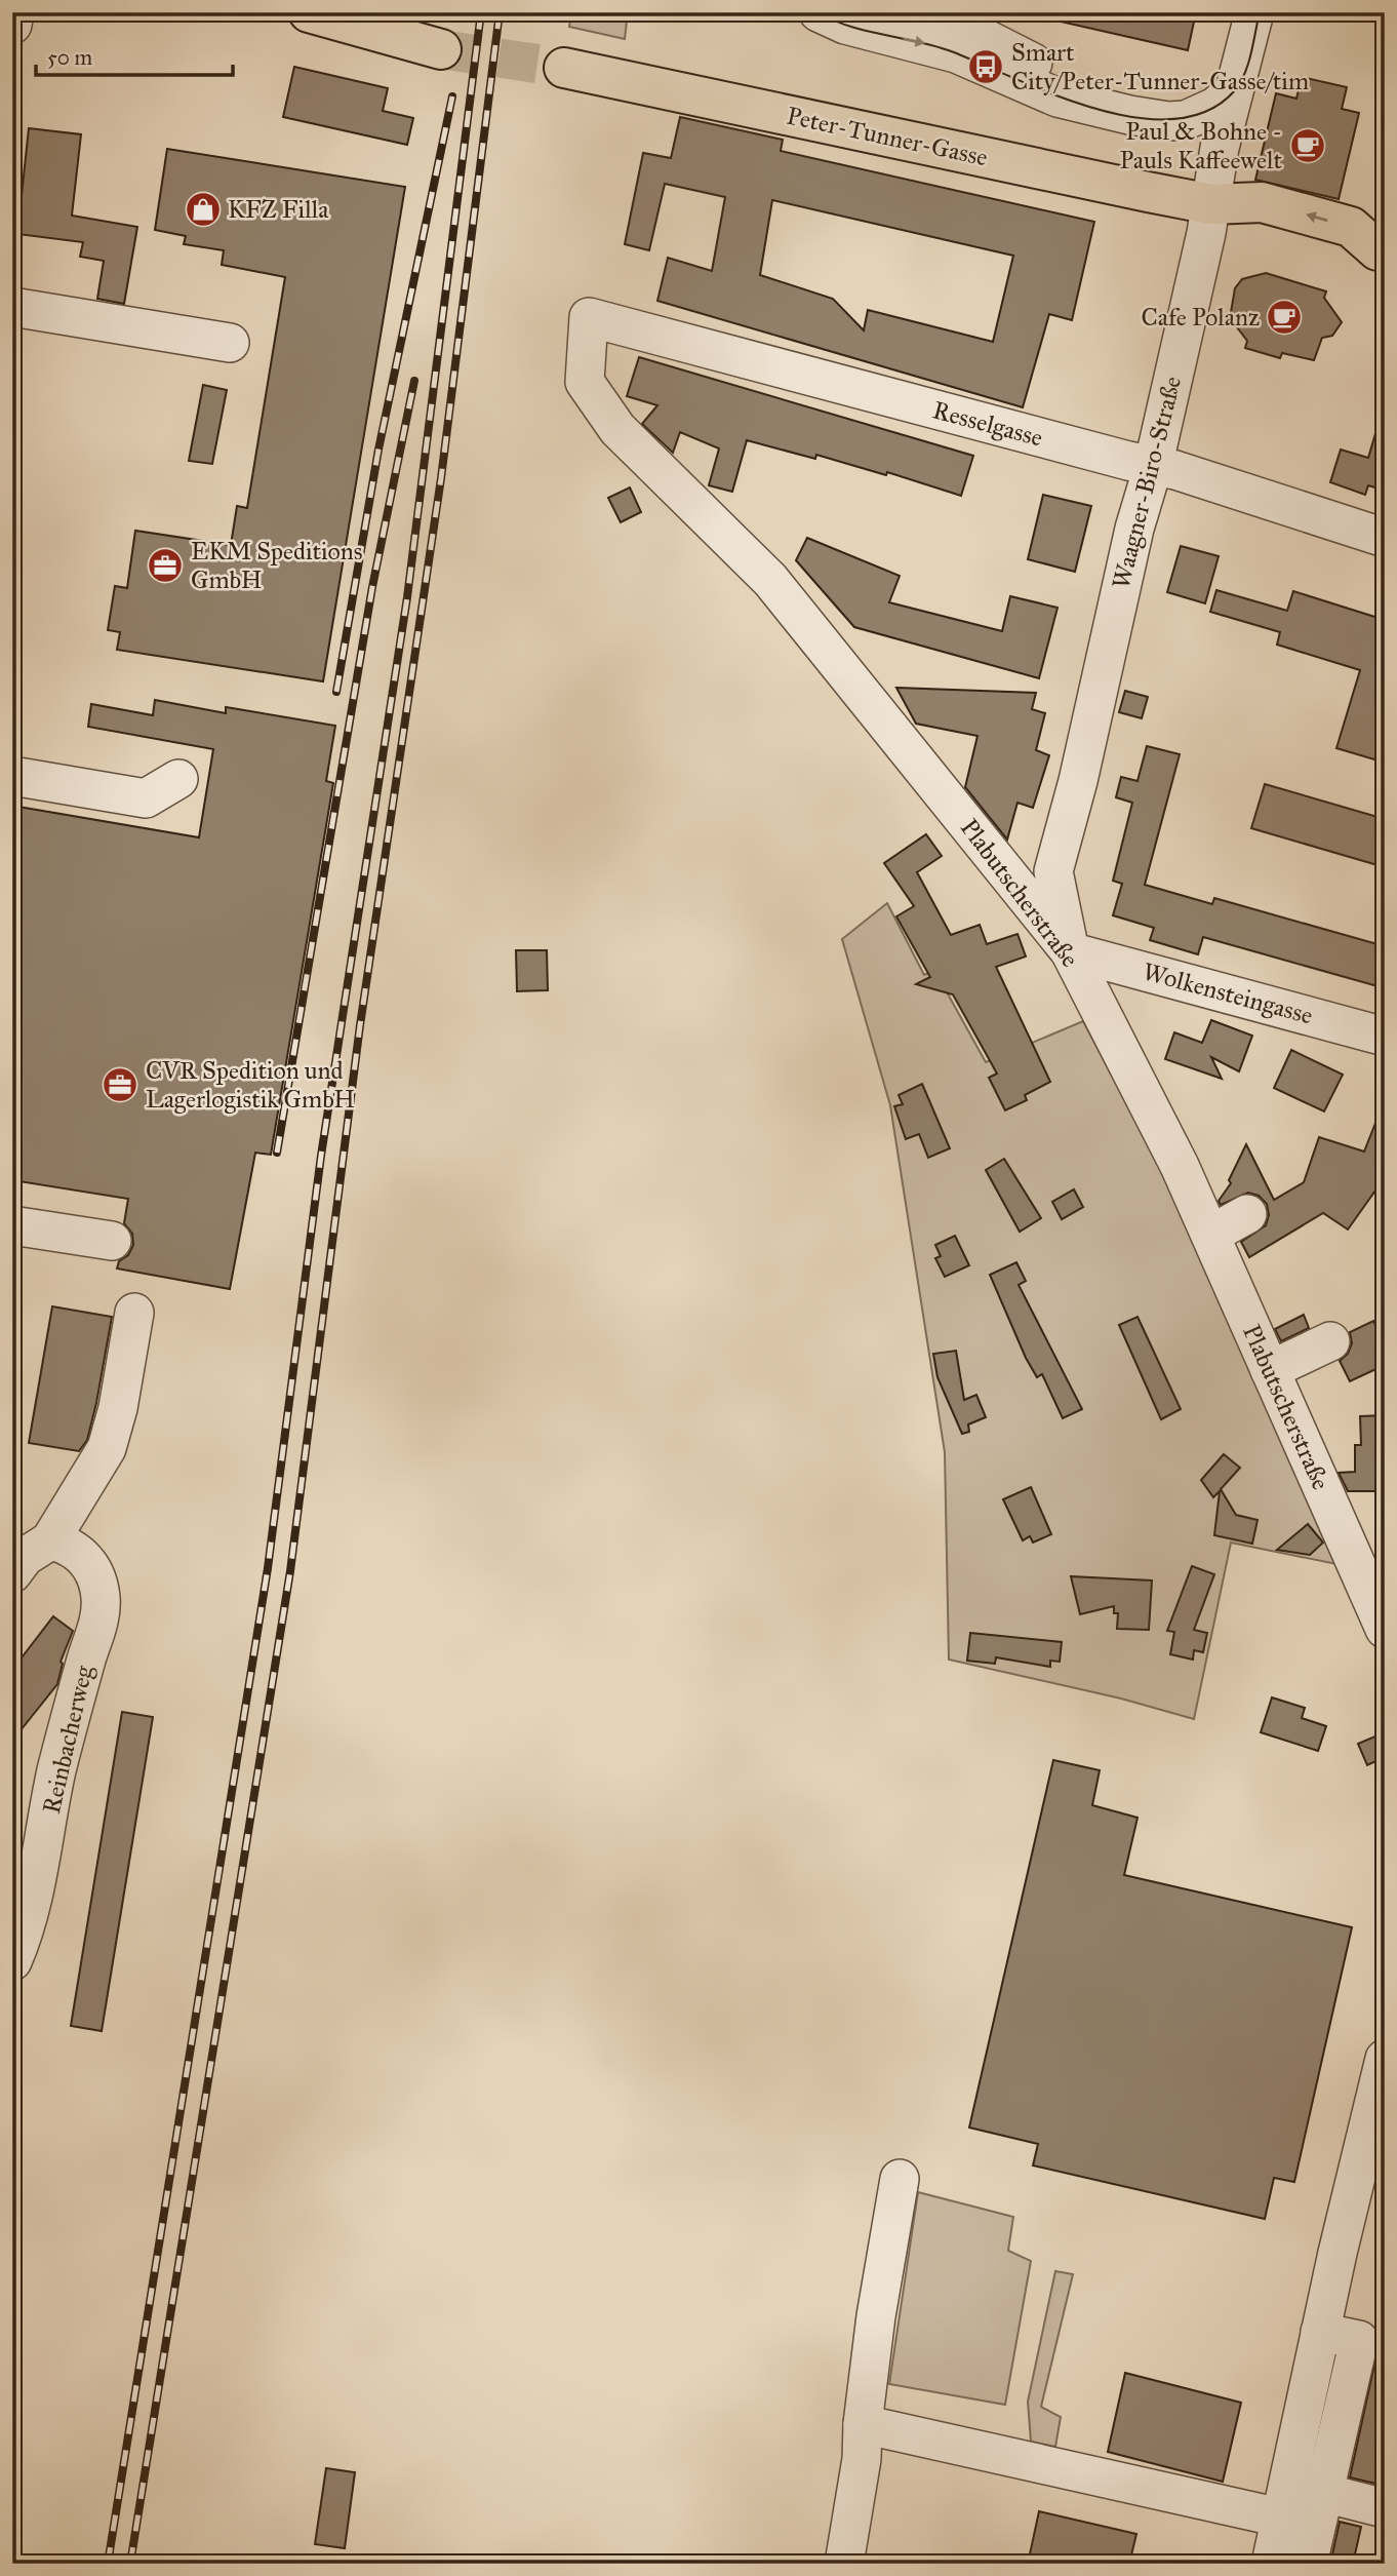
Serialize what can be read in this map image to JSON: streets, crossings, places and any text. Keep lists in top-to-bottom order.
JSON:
{
  "streets": {
    "main road": ["Peter-Tunner-Gasse"],
    "street": [
      "Resselgasse",
      "Waagner-Biro-Straße",
      "Plabutscherstraße",
      "Wolkensteingasse",
      "Reinbacherweg"
    ]
  },
  "crossings": [
    ["Peter-Tunner-Gasse", "Waagner-Biro-Straße"],
    ["Resselgasse", "Waagner-Biro-Straße"],
    ["Resselgasse", "Plabutscherstraße"],
    ["Waagner-Biro-Straße", "Plabutscherstraße"],
    ["Waagner-Biro-Straße", "Wolkensteingasse"],
    ["Plabutscherstraße", "Wolkensteingasse"]
  ],
  "places": {
    "bus stop": ["Smart City/Peter-Tunner-Gasse/tim"],
    "cafe": ["Paul & Bohne - Pauls Kaffeewelt", "Cafe Polanz"],
    "shop": ["KFZ Filla"],
    "office": ["EKM Speditions GmbH", "CVR Spedition und Lagerlogistik GmbH"]
  },
  "scale_bar": "50 m"
}
